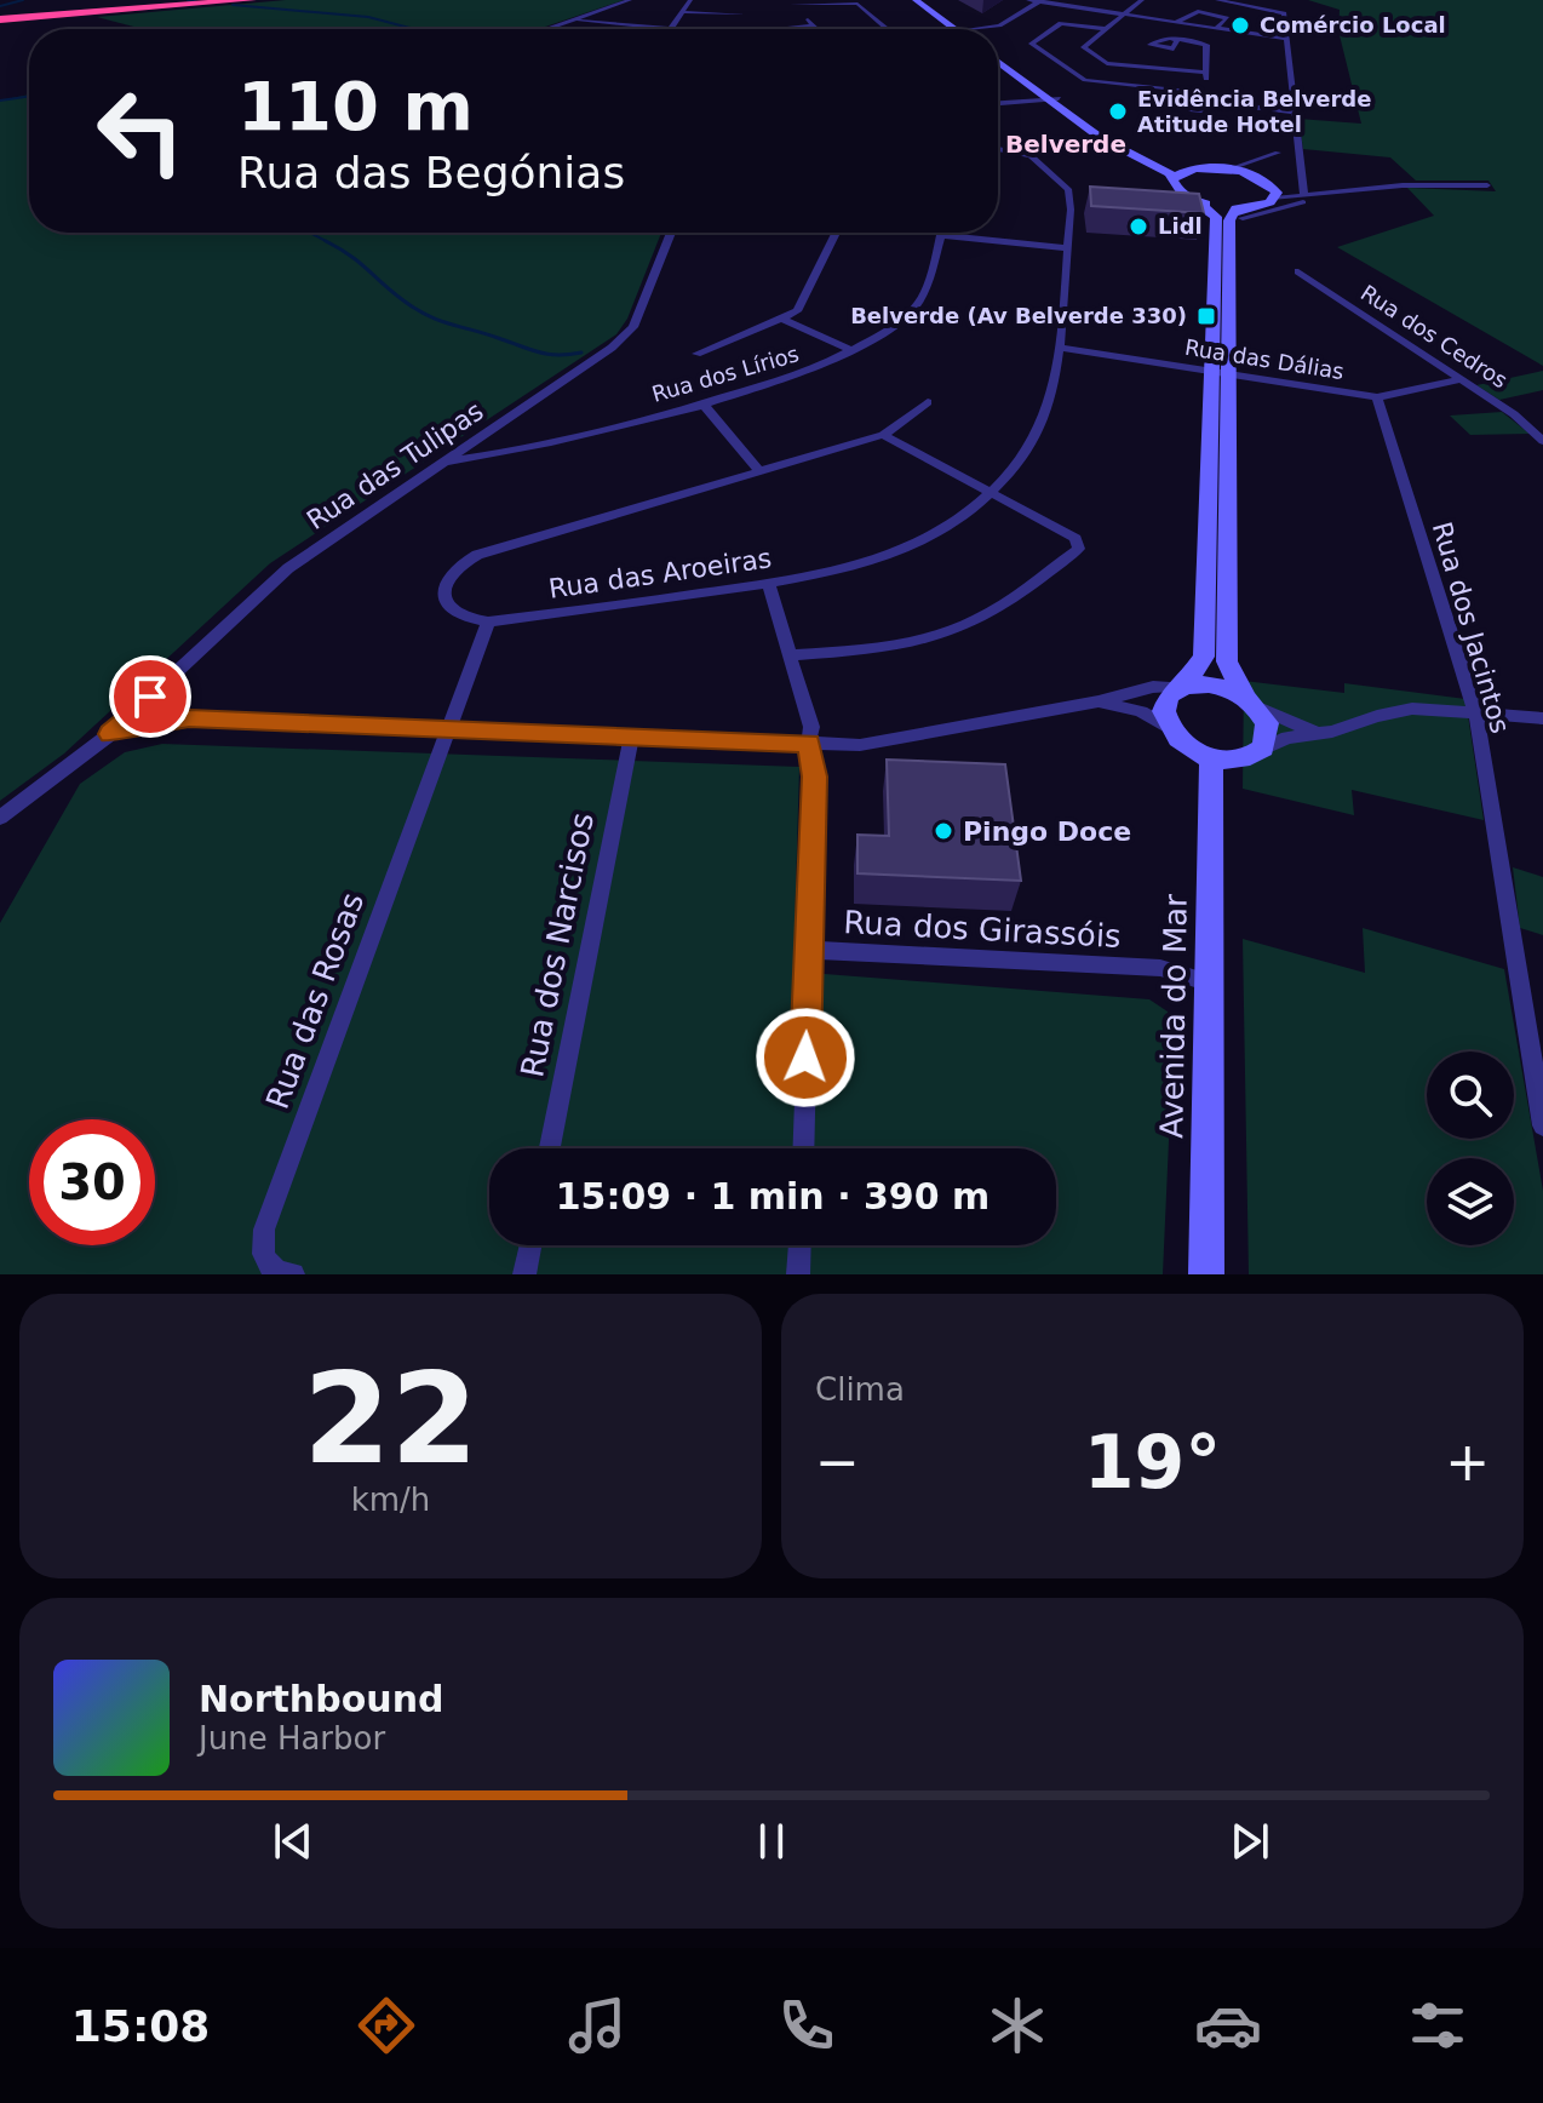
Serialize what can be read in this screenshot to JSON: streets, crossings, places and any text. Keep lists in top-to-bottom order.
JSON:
{
  "streets": {
    "main road": ["Avenida do Mar"],
    "street": [
      "Rua dos Cedros",
      "Rua das Dálias",
      "Rua dos Lírios",
      "Rua das Tulipas",
      "Rua das Aroeiras",
      "Rua dos Jacintos",
      "Rua dos Girassóis",
      "Rua dos Narcisos",
      "Rua das Rosas"
    ]
  },
  "crossings": [
    ["Rua dos Cedros", "Rua das Dálias"],
    ["Rua das Dálias", "Rua das Aroeiras"],
    ["Rua das Dálias", "Rua dos Jacintos"],
    ["Rua dos Lírios", "Rua das Tulipas"],
    ["Rua dos Girassóis", "Avenida do Mar"]
  ],
  "districts": ["Belverde"],
  "places": {
    "other": [
      "Comércio Local",
      "Evidência Belverde Atitude Hotel",
      "Lidl",
      "Pingo Doce"
    ],
    "transit": ["Belverde (Av Belverde 330)"]
  },
  "page": {
    "turn": ["110 m", "Rua das Begónias"],
    "limit": "30",
    "trip": "15:09 · 1 min · 390 m",
    "tile": [
      ["22", "km/h"],
      "Clima"
    ],
    "heat": ["−", "19°", "+"],
    "song": ["Northbound", "June Harbor"],
    "tabs": "15:08"
  }
}
